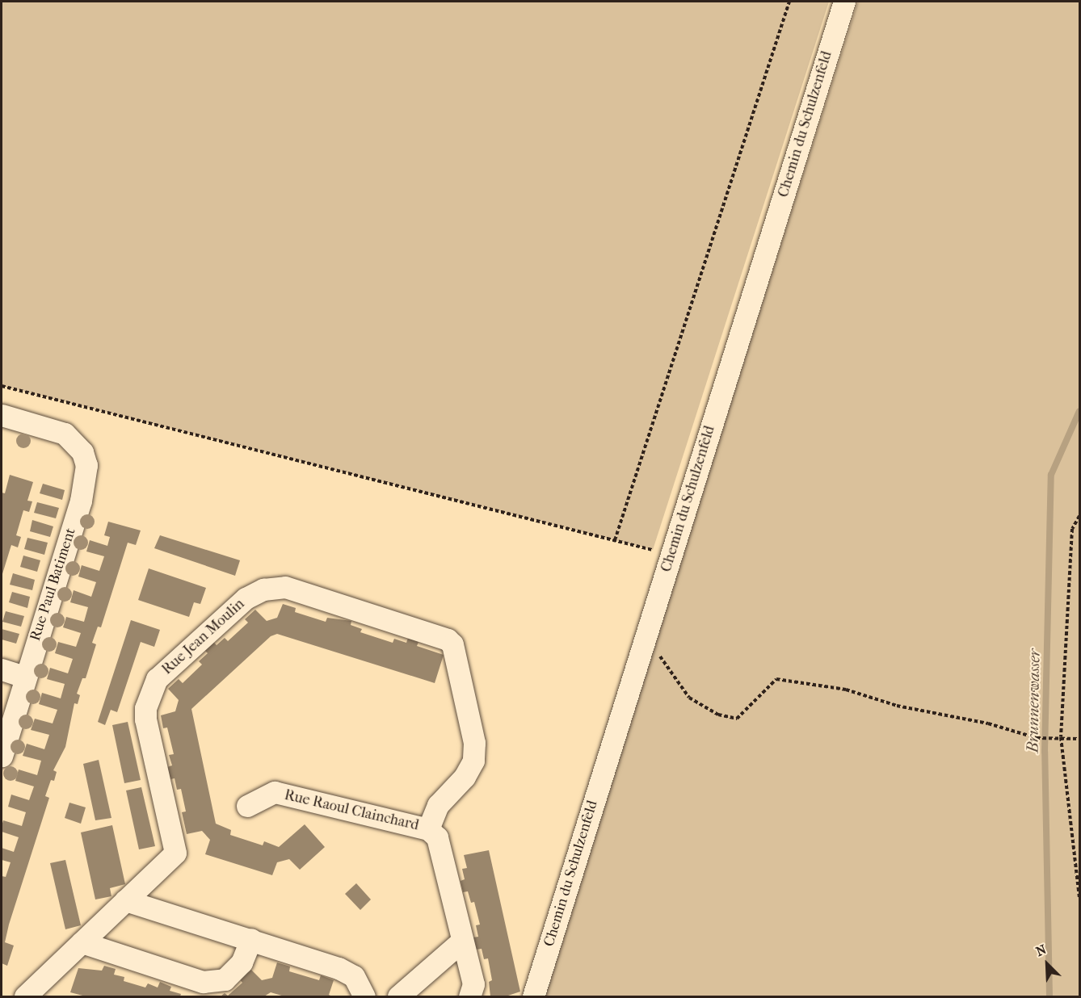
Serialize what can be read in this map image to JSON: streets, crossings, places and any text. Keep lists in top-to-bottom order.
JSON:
{
  "streets": {
    "street": [
      "Chemin du Schulzenfeld",
      "Rue Paul Batiment",
      "Rue Jean Moulin",
      "Rue Raoul Clainchard"
    ]
  },
  "crossings": [
    ["Rue Jean Moulin", "Rue Raoul Clainchard"]
  ],
  "water": ["Brunnenwasser"],
  "north": "top left"
}
